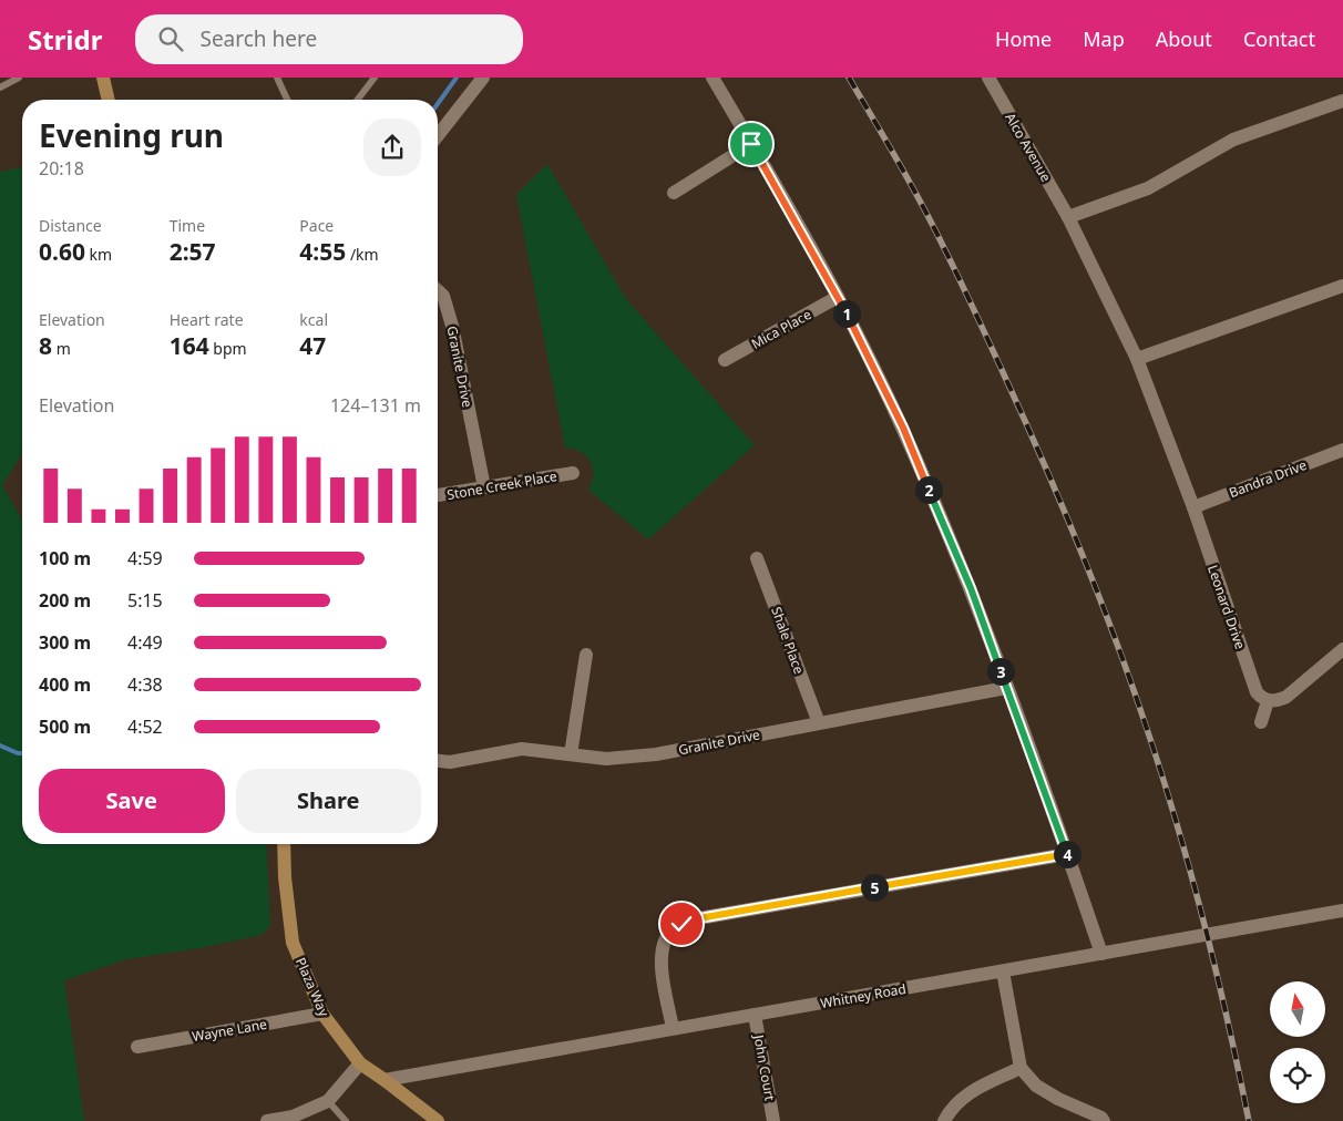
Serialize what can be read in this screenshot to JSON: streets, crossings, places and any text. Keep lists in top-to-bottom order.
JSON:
{
  "streets": {
    "main road": ["Plaza Way"],
    "street": [
      "Alco Avenue",
      "Mica Place",
      "Granite Drive",
      "Bandra Drive",
      "Stone Creek Place",
      "Leonard Drive",
      "Shale Place",
      "Whitney Road",
      "Wayne Lane",
      "John Court"
    ]
  },
  "crossings": [
    ["Alco Avenue", "Leonard Drive"],
    ["Granite Drive", "Stone Creek Place"],
    ["Granite Drive", "Shale Place"],
    ["Bandra Drive", "Leonard Drive"],
    ["Plaza Way", "Whitney Road"],
    ["Plaza Way", "Wayne Lane"],
    ["Whitney Road", "John Court"]
  ],
  "north": "top",
  "page": {
    "header": "Stridr",
    "search": "Search here",
    "nav": [
      "Home",
      "Map",
      "About",
      "Contact"
    ],
    "heading": ["Evening run", "20:18"],
    "stats": [
      ["Distance", "0.60 km"],
      ["Time", "2:57"],
      ["Pace", "4:55 /km"],
      ["Elevation", "8 m"],
      ["Heart rate", "164 bpm"],
      ["kcal", "47"]
    ],
    "pins": [
      "1",
      "2",
      "3",
      "4",
      "5"
    ],
    "chart": ["Elevation", "124–131 m"],
    "list": [
      {
        "name": "100 m",
        "note": "4:59"
      },
      {
        "name": "200 m",
        "note": "5:15"
      },
      {
        "name": "300 m",
        "note": "4:49"
      },
      {
        "name": "400 m",
        "note": "4:38"
      },
      {
        "name": "500 m",
        "note": "4:52"
      }
    ],
    "buttons": ["Save", "Share"]
  }
}
